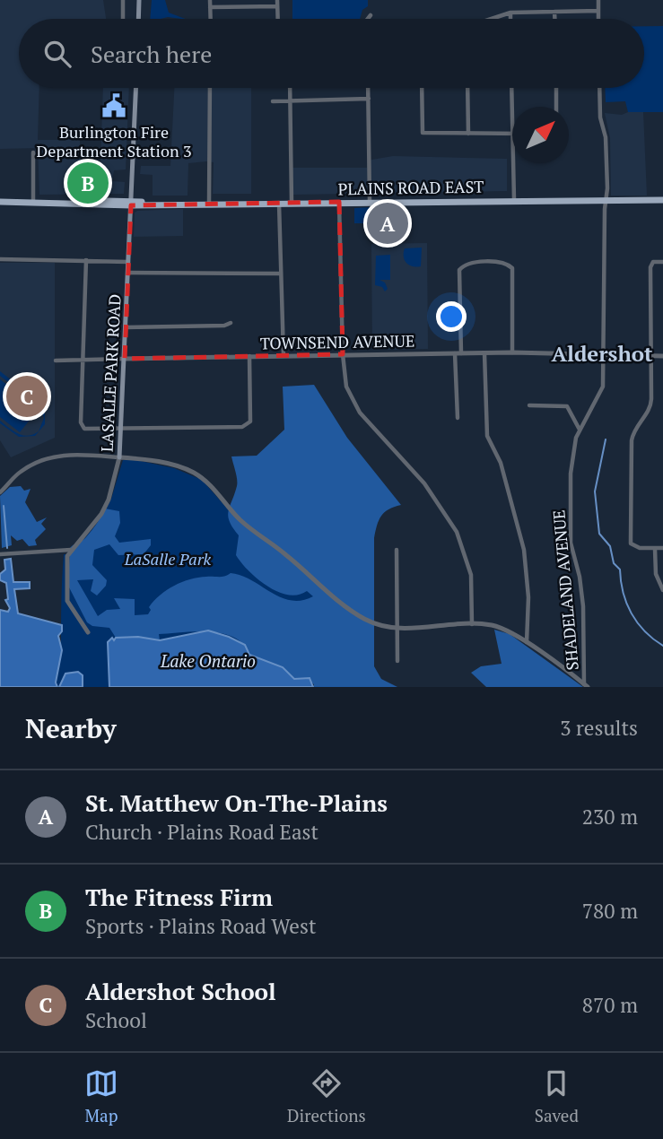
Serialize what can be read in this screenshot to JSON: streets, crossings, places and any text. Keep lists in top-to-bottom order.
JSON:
{
  "streets": {
    "main road": ["PLAINS ROAD EAST", "LASALLE PARK ROAD"],
    "street": ["TOWNSEND AVENUE", "SHADELAND AVENUE"]
  },
  "crossings": [
    ["PLAINS ROAD EAST", "LASALLE PARK ROAD"],
    ["PLAINS ROAD EAST", "SHADELAND AVENUE"],
    ["TOWNSEND AVENUE", "LASALLE PARK ROAD"],
    ["TOWNSEND AVENUE", "SHADELAND AVENUE"]
  ],
  "districts": ["Aldershot"],
  "water": ["Lake Ontario"],
  "parks": ["LaSalle Park"],
  "places": {
    "public building": ["Burlington Fire Department Station 3"]
  },
  "north": "top right",
  "page": {
    "search": "Search here",
    "pins": ["B", "A", "C"],
    "heading": ["Nearby", "3 results"],
    "list": [
      {
        "mark": "A",
        "name": "St. Matthew On-The-Plains",
        "note": "Church · Plains Road East",
        "value": "230 m"
      },
      {
        "mark": "B",
        "name": "The Fitness Firm",
        "note": "Sports · Plains Road West",
        "value": "780 m"
      },
      {
        "mark": "C",
        "name": "Aldershot School",
        "note": "School",
        "value": "870 m"
      }
    ],
    "nav": ["Map", "Directions", "Saved"]
  }
}
